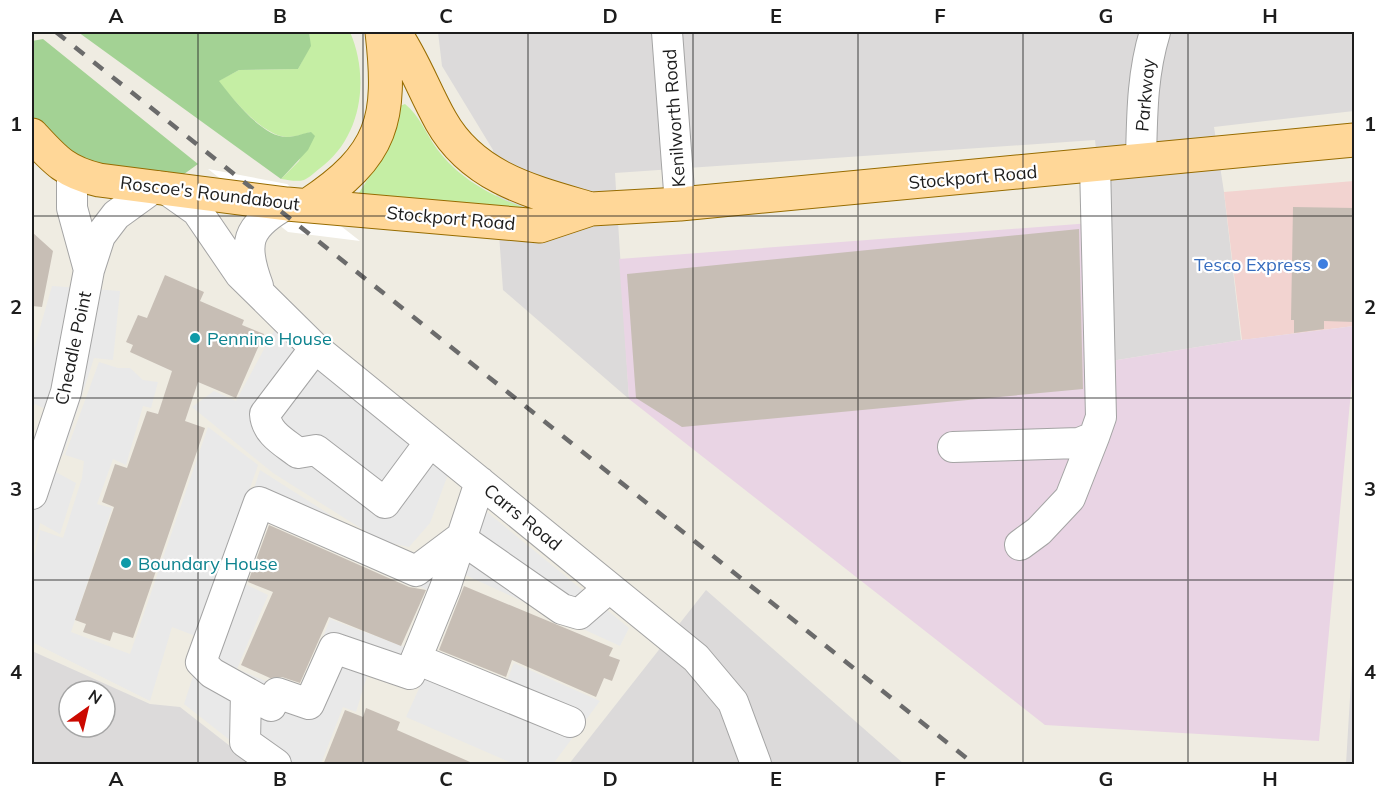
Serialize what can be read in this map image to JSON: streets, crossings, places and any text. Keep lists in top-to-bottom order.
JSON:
{
  "streets": {
    "main road": ["Stockport Road", "Roscoe's Roundabout"],
    "street": [
      "Parkway",
      "Kenilworth Road",
      "Cheadle Point",
      "Carrs Road"
    ]
  },
  "crossings": [
    ["Parkway", "Stockport Road"],
    ["Kenilworth Road", "Stockport Road"],
    ["Stockport Road", "Roscoe's Roundabout"],
    ["Stockport Road", "Carrs Road"],
    ["Roscoe's Roundabout", "Cheadle Point"],
    ["Roscoe's Roundabout", "Carrs Road"],
    ["Cheadle Point", "Carrs Road"]
  ],
  "places": ["Tesco Express", "Pennine House", "Boundary House"],
  "north": "top right",
  "grid": {
    "columns": [
      "A",
      "B",
      "C",
      "D",
      "E",
      "F",
      "G",
      "H"
    ],
    "rows": [
      "1",
      "2",
      "3",
      "4"
    ]
  }
}
